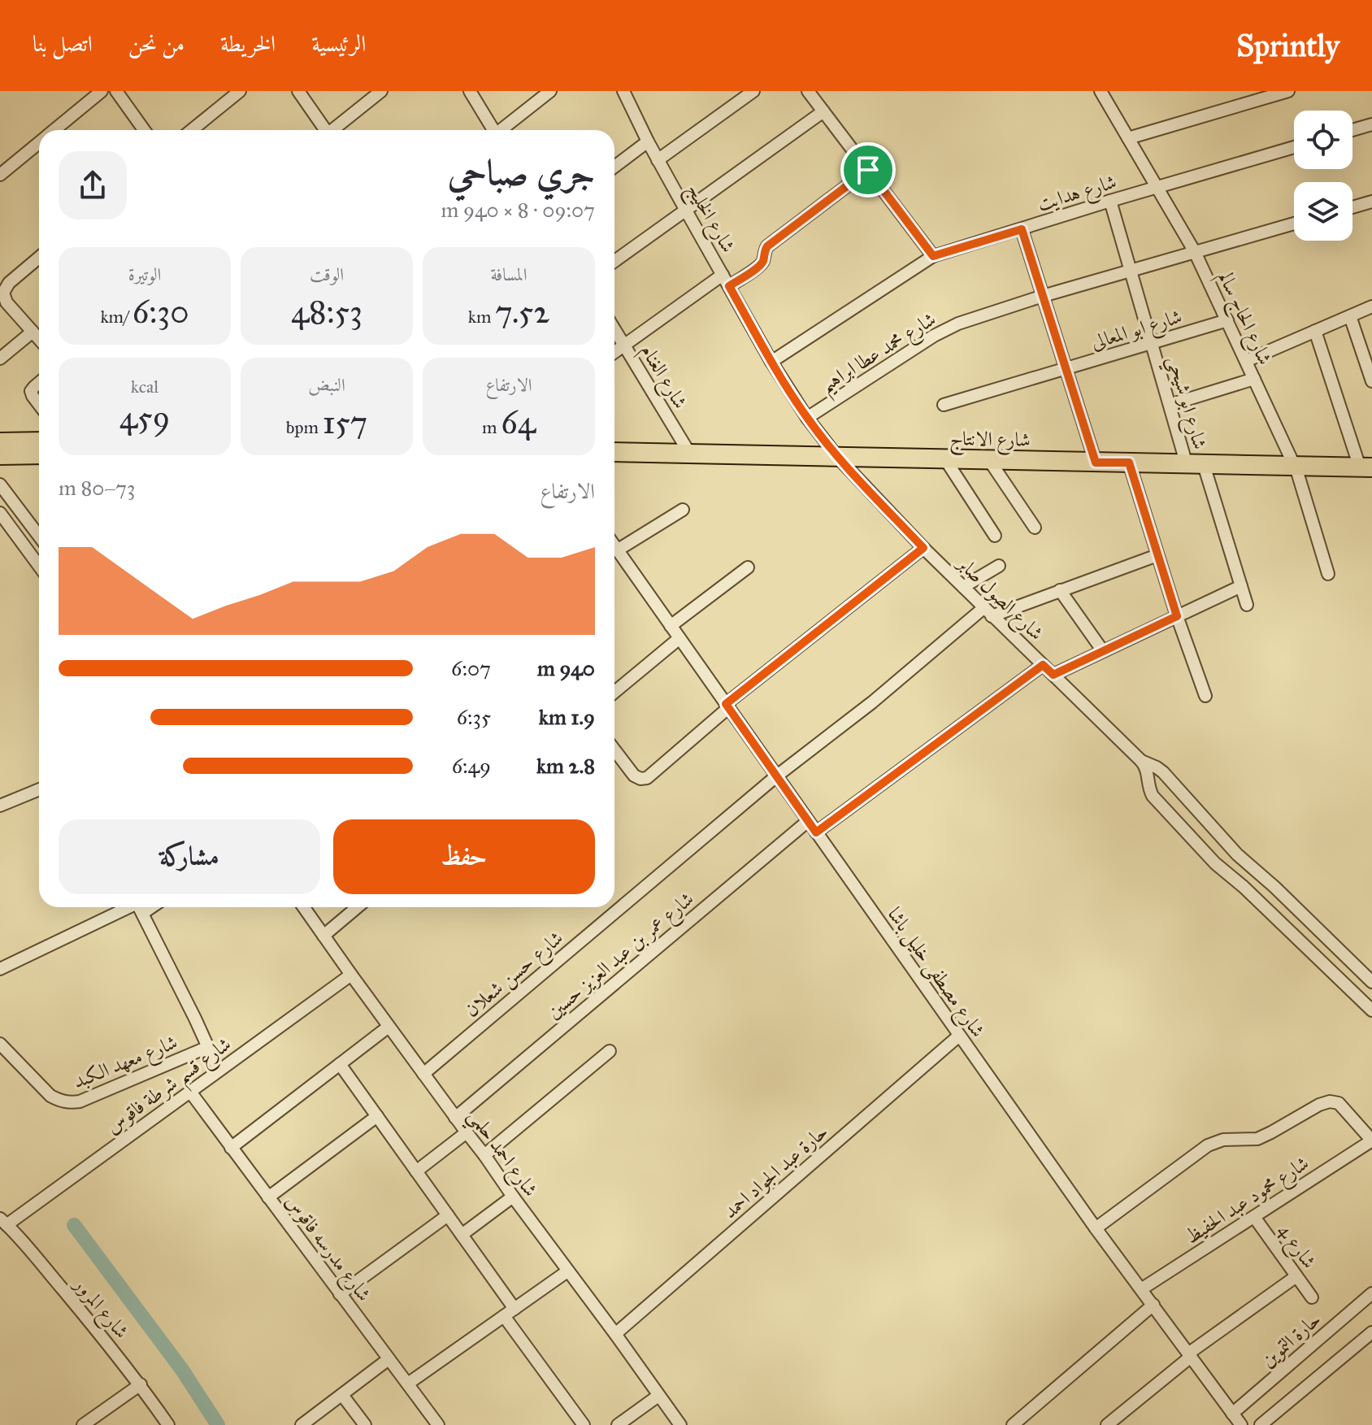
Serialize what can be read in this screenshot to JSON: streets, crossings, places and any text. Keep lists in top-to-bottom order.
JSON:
{
  "streets": {
    "main road": ["شارع الانتاج"],
    "street": [
      "شارع هدايت",
      "شارع الخليج",
      "شارع الحاج سالم",
      "شارع ابو المعالى",
      "شارع محمد عطا ابراهيم",
      "شارع الغنام",
      "شارع ابو شيحي",
      "شارع الصول صابر",
      "شارع عمر بن عبد العزيز حسين",
      "شارع مصطفى خليل باشا",
      "شارع حسن شعلان",
      "شارع معهد الكبد",
      "شارع قسم شرطة فاقوس",
      "شارع احمد حلمي",
      "حارة عبد الجواد احمد",
      "شارع محمود عبد الحفيظ",
      "شارع 4",
      "شارع مدرسه فاقوس",
      "شارع المرور",
      "حارة التموين"
    ]
  },
  "crossings": [
    ["شارع هدايت", "شارع الخليج"],
    ["شارع هدايت", "شارع الحاج سالم"],
    ["شارع هدايت", "شارع ابو شيحي"],
    ["شارع الخليج", "شارع محمد عطا ابراهيم"],
    ["شارع الخليج", "شارع الانتاج"],
    ["شارع الخليج", "شارع الصول صابر"],
    ["شارع الحاج سالم", "شارع ابو المعالى"],
    ["شارع الحاج سالم", "شارع محمد عطا ابراهيم"],
    ["شارع الحاج سالم", "شارع الانتاج"],
    ["شارع ابو المعالى", "شارع ابو شيحي"],
    ["شارع محمد عطا ابراهيم", "شارع ابو شيحي"],
    ["شارع الغنام", "شارع الانتاج"],
    ["شارع ابو شيحي", "شارع الانتاج"],
    ["شارع الانتاج", "شارع الصول صابر"],
    ["شارع الصول صابر", "شارع حسن شعلان"],
    ["شارع عمر بن عبد العزيز حسين", "شارع مصطفى خليل باشا"],
    ["شارع عمر بن عبد العزيز حسين", "شارع احمد حلمي"],
    ["شارع مصطفى خليل باشا", "شارع حسن شعلان"],
    ["شارع مصطفى خليل باشا", "حارة عبد الجواد احمد"],
    ["شارع مصطفى خليل باشا", "شارع محمود عبد الحفيظ"],
    ["شارع مصطفى خليل باشا", "حارة التموين"],
    ["شارع حسن شعلان", "شارع احمد حلمي"],
    ["شارع قسم شرطة فاقوس", "شارع احمد حلمي"],
    ["شارع قسم شرطة فاقوس", "شارع مدرسه فاقوس"],
    ["شارع قسم شرطة فاقوس", "شارع المرور"],
    ["شارع احمد حلمي", "حارة عبد الجواد احمد"],
    ["شارع محمود عبد الحفيظ", "شارع 4"]
  ],
  "page": {
    "header": "Sprintly",
    "nav": [
      "الرئيسية",
      "الخريطة",
      "من نحن",
      "اتصل بنا"
    ],
    "heading": ["جري صباحي", "09:07 · 8 × 940 m"],
    "stats": [
      ["المسافة", "7.52 km"],
      ["الوقت", "48:53"],
      ["الوتيرة", "6:30 /km"],
      ["الارتفاع", "64 m"],
      ["النبض", "157 bpm"],
      ["kcal", "459"]
    ],
    "chart": ["الارتفاع", "73–80 m"],
    "list": [
      {
        "name": "940 m",
        "note": "6:07"
      },
      {
        "name": "1.9 km",
        "note": "6:35"
      },
      {
        "name": "2.8 km",
        "note": "6:49"
      }
    ],
    "buttons": ["حفظ", "مشاركة"]
  }
}
